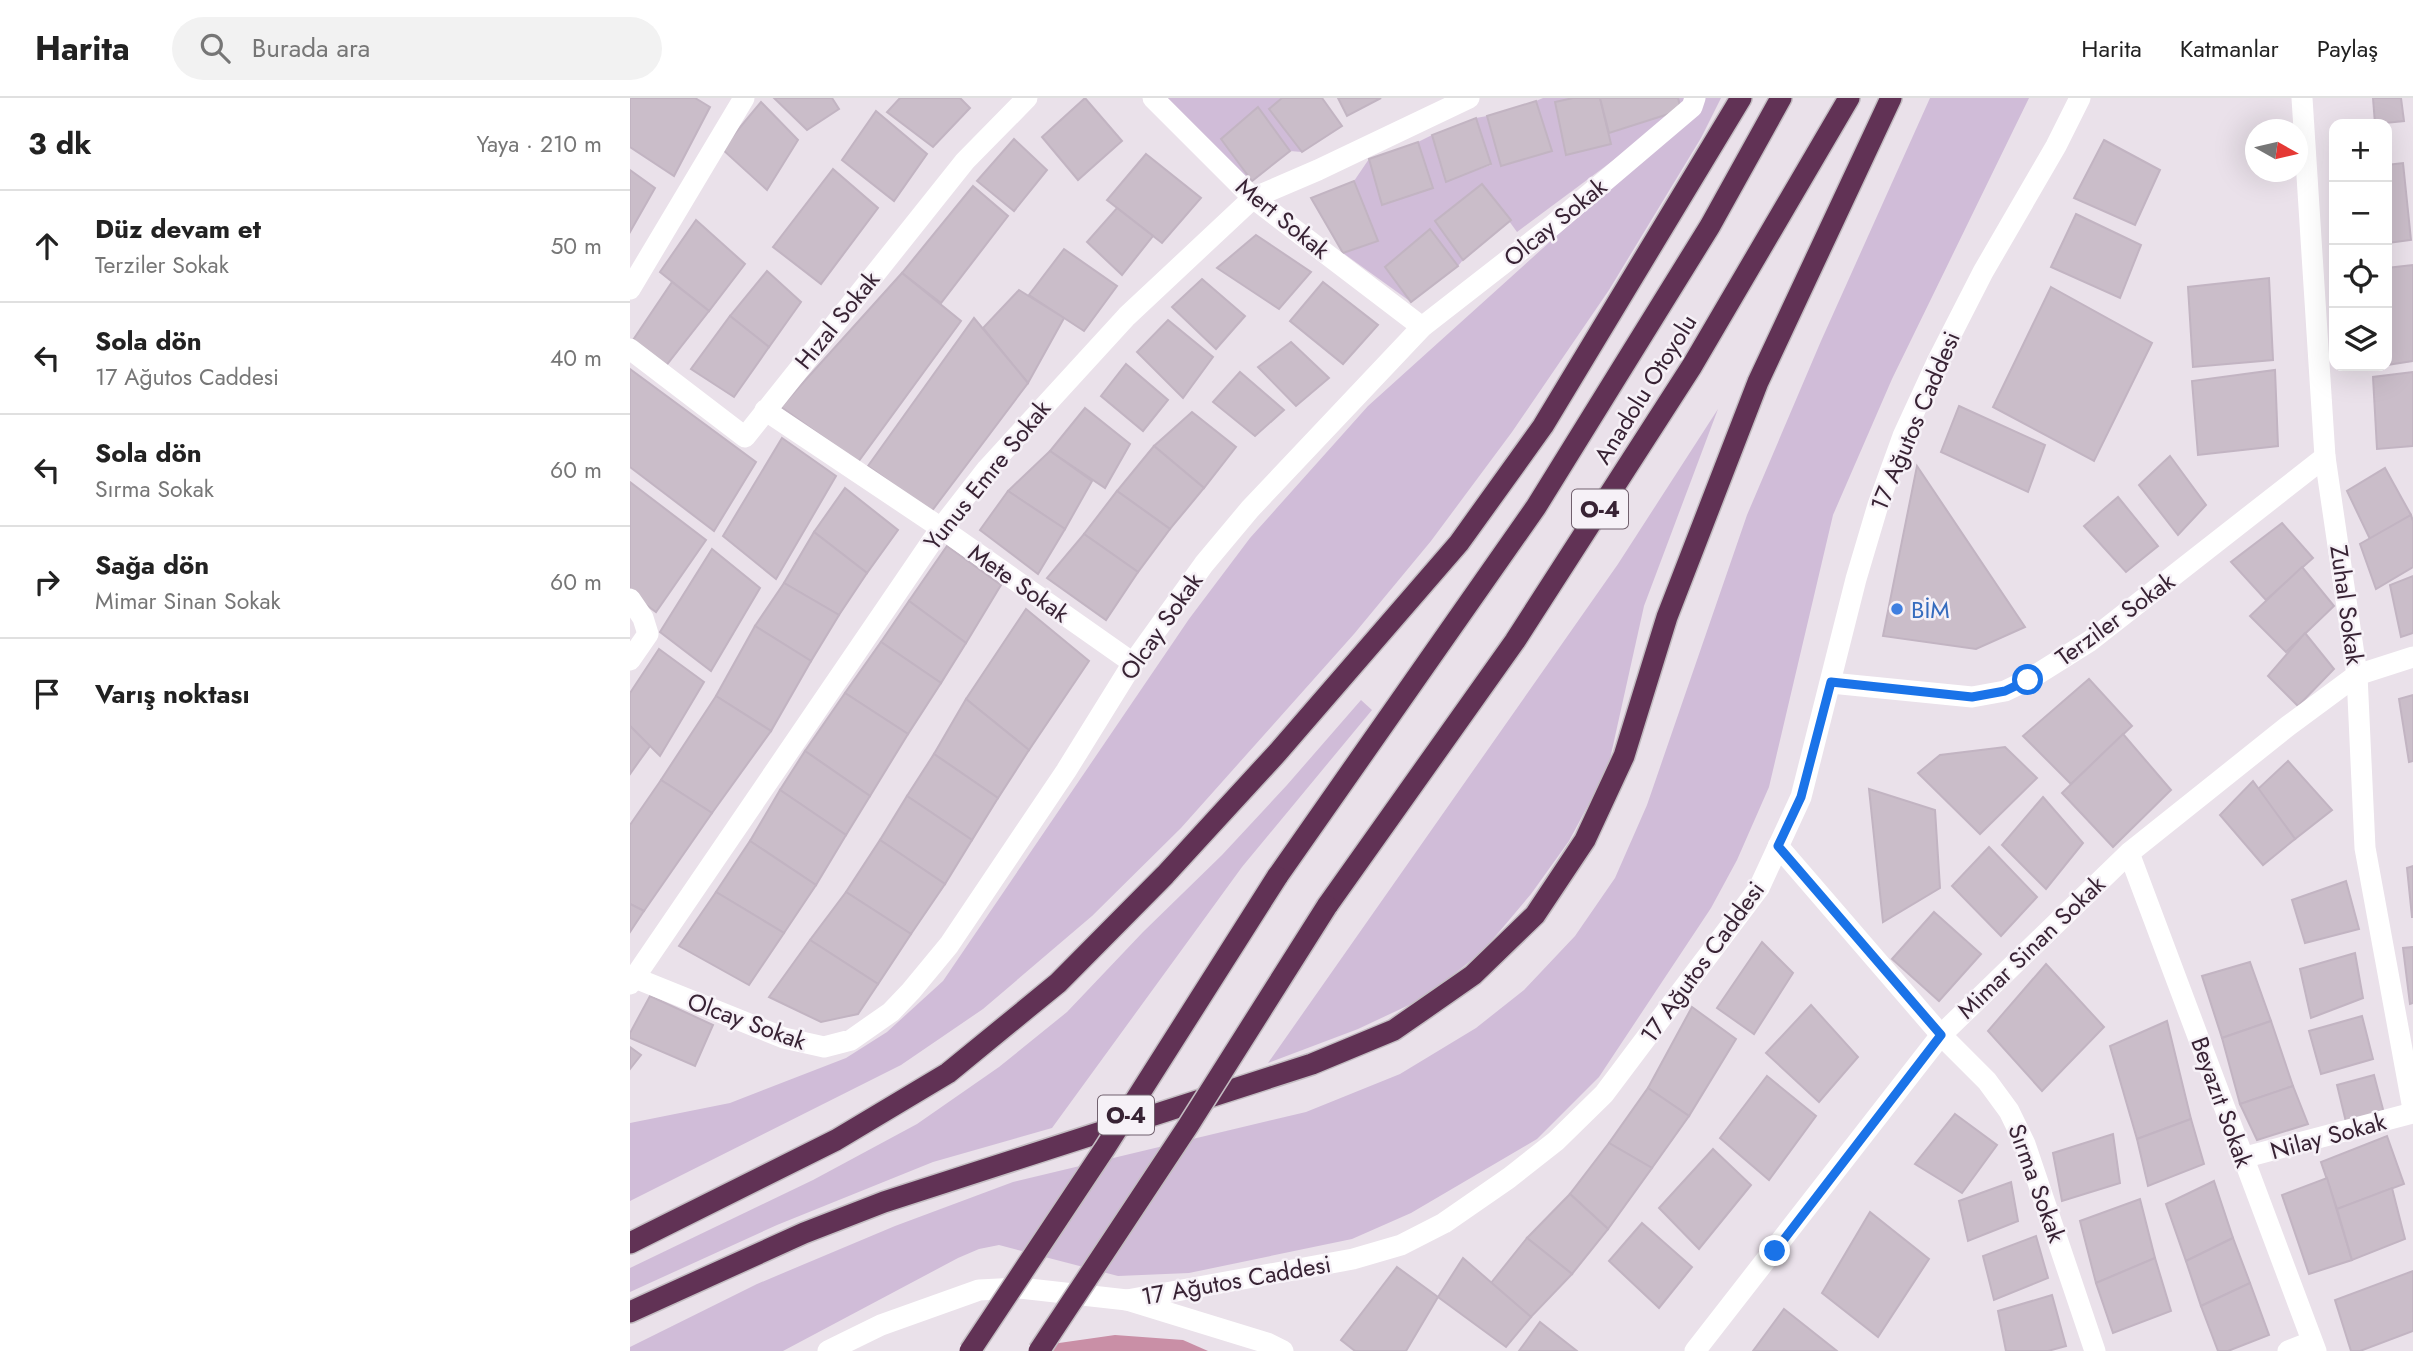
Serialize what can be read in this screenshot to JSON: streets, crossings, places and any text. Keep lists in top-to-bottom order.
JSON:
{
  "streets": {
    "highway": ["Anadolu Otoyolu", "O-4"],
    "street": [
      "Mert Sokak",
      "Olcay Sokak",
      "Hızal Sokak",
      "17 Ağutos Caddesi",
      "Yunus Emre Sokak",
      "Mete Sokak",
      "Zuhal Sokak",
      "Terziler Sokak",
      "Mimar Sinan Sokak",
      "Beyazıt Sokak",
      "Nilay Sokak",
      "Sırma Sokak"
    ]
  },
  "crossings": [
    ["Mert Sokak", "Olcay Sokak"],
    ["Mert Sokak", "Yunus Emre Sokak"],
    ["Olcay Sokak", "Yunus Emre Sokak"],
    ["Olcay Sokak", "Mete Sokak"],
    ["Hızal Sokak", "Mete Sokak"],
    ["17 Ağutos Caddesi", "Terziler Sokak"],
    ["17 Ağutos Caddesi", "Sırma Sokak"],
    ["Yunus Emre Sokak", "Mete Sokak"],
    ["Zuhal Sokak", "Terziler Sokak"],
    ["Zuhal Sokak", "Mimar Sinan Sokak"],
    ["Zuhal Sokak", "Nilay Sokak"],
    ["Mimar Sinan Sokak", "Beyazıt Sokak"],
    ["Mimar Sinan Sokak", "Sırma Sokak"],
    ["Beyazıt Sokak", "Nilay Sokak"]
  ],
  "places": ["BİM"],
  "north": "right",
  "page": {
    "header": "Harita",
    "search": "Burada ara",
    "nav": ["Harita", "Katmanlar", "Paylaş"],
    "heading": ["3 dk", "Yaya · 210 m"],
    "map_buttons": ["+", "−"],
    "list": [
      ["Düz devam et", "Terziler Sokak", "50 m"],
      ["Sola dön", "17 Ağutos Caddesi", "40 m"],
      ["Sola dön", "Sırma Sokak", "60 m"],
      ["Sağa dön", "Mimar Sinan Sokak", "60 m"],
      "Varış noktası"
    ]
  }
}
